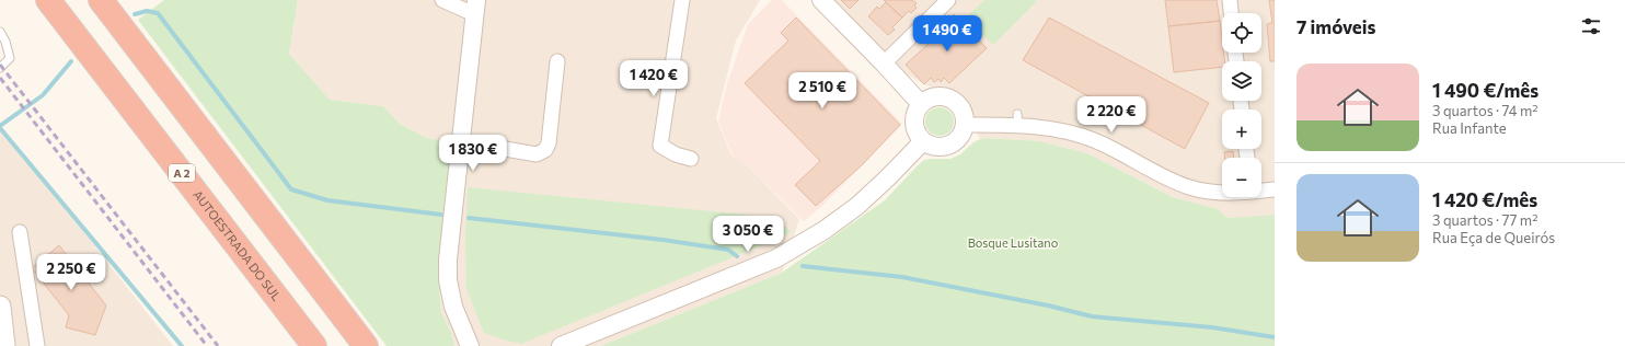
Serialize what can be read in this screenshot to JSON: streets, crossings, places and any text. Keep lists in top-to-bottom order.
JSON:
{
  "streets": {
    "highway": ["A 2", "AUTOESTRADA DO SUL"]
  },
  "parks": ["Bosque Lusitano"],
  "page": {
    "heading": "7 imóveis",
    "map_buttons": ["+", "−"],
    "price": [
      "1 490 €",
      "1 420 €",
      "2 510 €",
      "2 220 €",
      "1 830 €",
      "3 050 €",
      "2 250 €"
    ],
    "list": [
      {
        "name": "1 490 €/mês",
        "note": "3 quartos · 74 m² · Rua Infante"
      },
      {
        "name": "1 420 €/mês",
        "note": "3 quartos · 77 m² · Rua Eça de Queirós"
      }
    ]
  }
}
